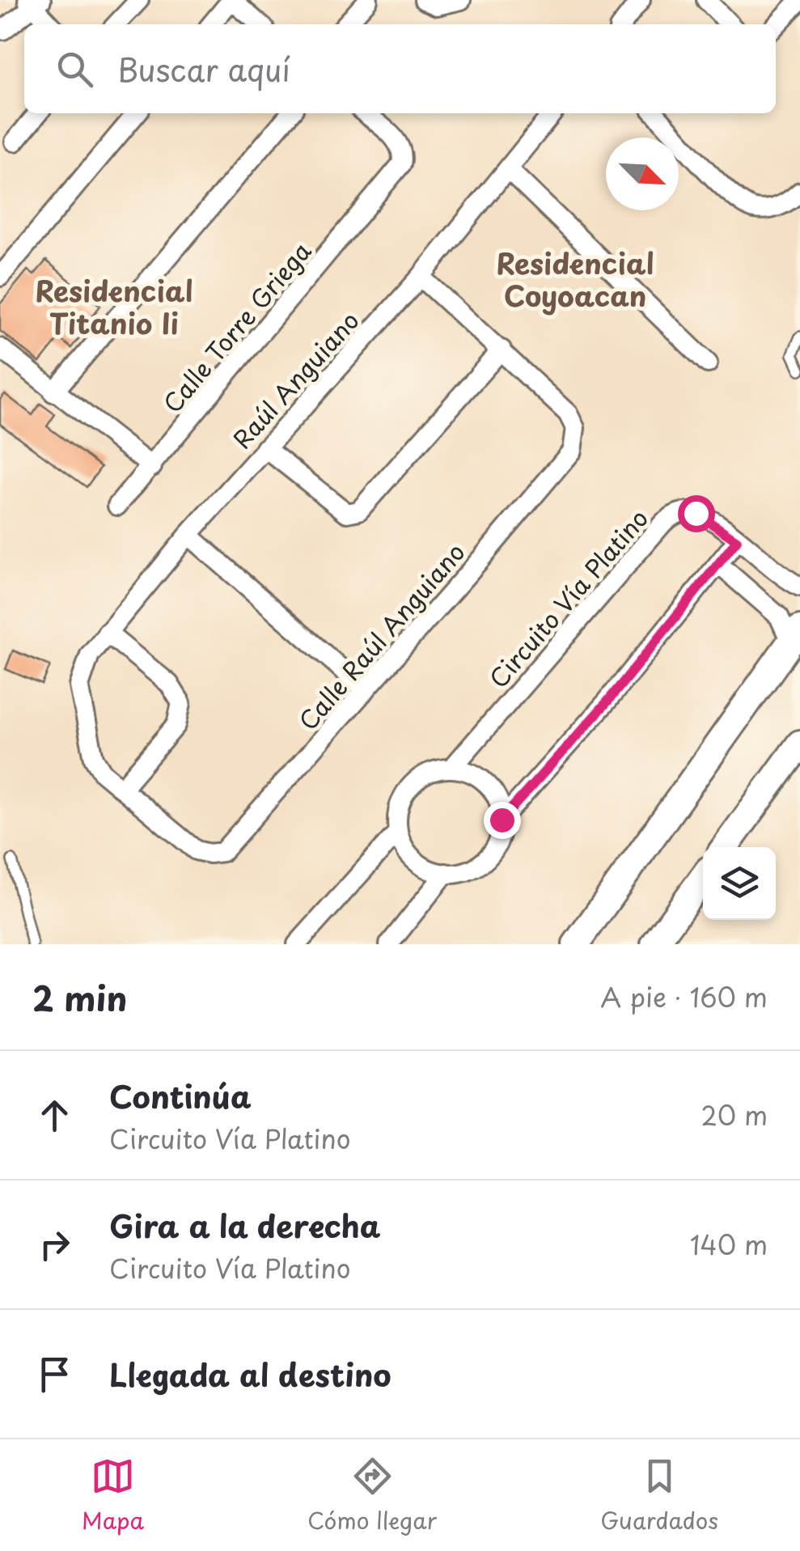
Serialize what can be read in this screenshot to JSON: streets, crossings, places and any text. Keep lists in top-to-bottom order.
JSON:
{
  "streets": {
    "street": [
      "Calle Torre Griega",
      "Raúl Anguiano",
      "Circuito Vía Platino",
      "Calle Raúl Anguiano"
    ]
  },
  "crossings": [
    ["Raúl Anguiano", "Calle Raúl Anguiano"]
  ],
  "districts": ["Residencial Coyoacan", "Residencial Titanio Ii"],
  "north": "bottom right",
  "page": {
    "search": "Buscar aquí",
    "heading": ["2 min", "A pie · 160 m"],
    "list": [
      ["Continúa", "Circuito Vía Platino", "20 m"],
      ["Gira a la derecha", "Circuito Vía Platino", "140 m"],
      "Llegada al destino"
    ],
    "nav": ["Mapa", "Cómo llegar", "Guardados"]
  }
}
